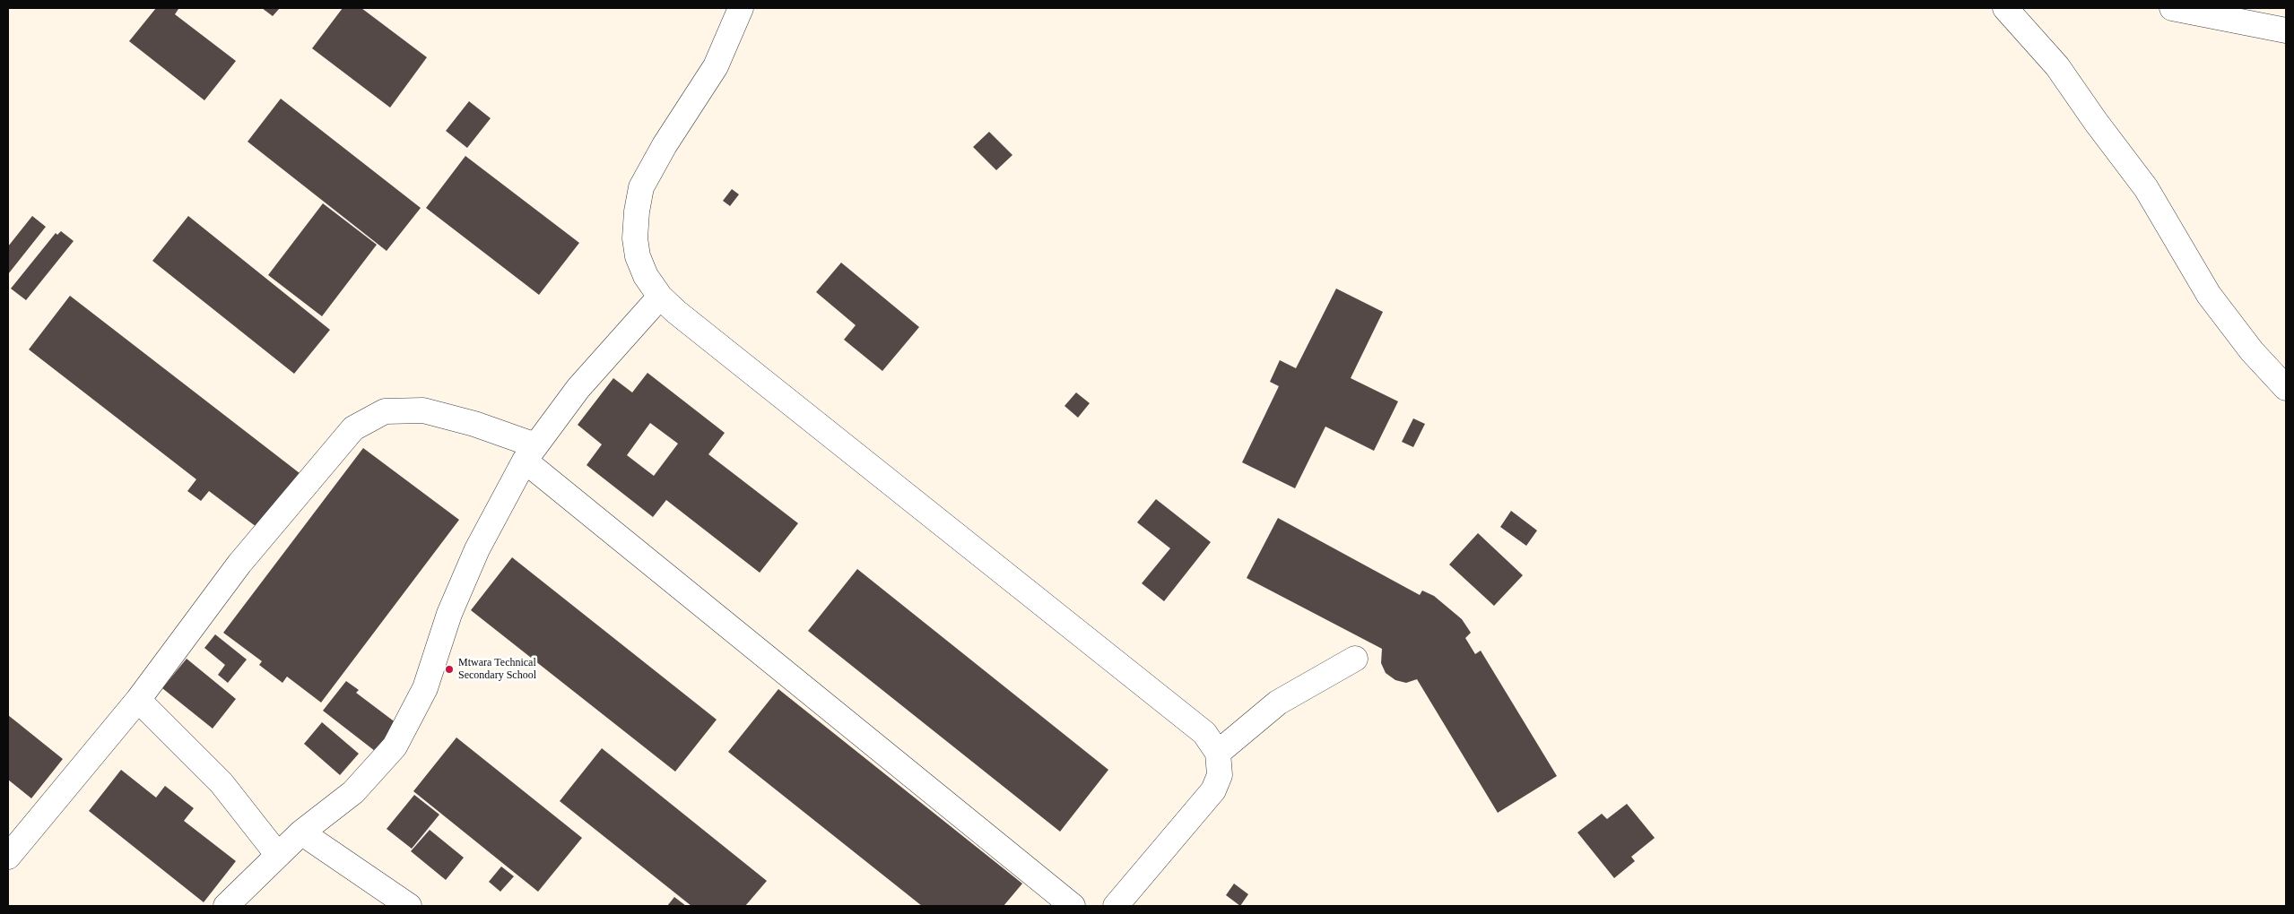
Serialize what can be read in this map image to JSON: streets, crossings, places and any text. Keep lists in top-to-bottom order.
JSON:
{
  "places": ["Mtwara Technical Secondary School"]
}
